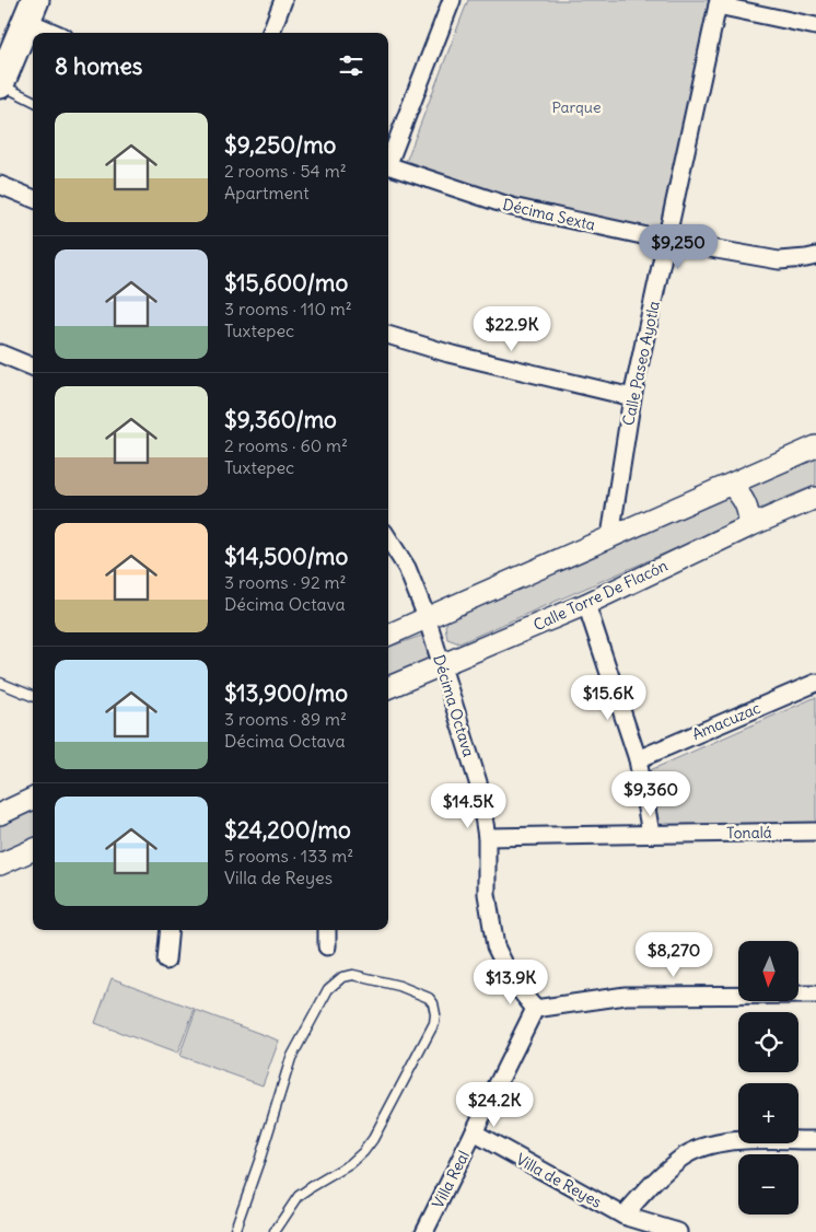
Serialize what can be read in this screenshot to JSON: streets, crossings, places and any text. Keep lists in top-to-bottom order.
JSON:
{
  "streets": {
    "street": [
      "Décima Sexta",
      "Calle Paseo Ayotla",
      "Calle Torre De Flacón",
      "Décima Octava",
      "Amacuzac",
      "Tonalá",
      "Villa Real",
      "Villa de Reyes"
    ]
  },
  "crossings": [
    ["Décima Sexta", "Calle Paseo Ayotla"],
    ["Calle Torre De Flacón", "Décima Octava"],
    ["Décima Octava", "Tonalá"],
    ["Décima Octava", "Villa Real"],
    ["Villa Real", "Villa de Reyes"]
  ],
  "parks": ["Parque"],
  "north": "bottom",
  "page": {
    "heading": "8 homes",
    "list": [
      {
        "name": "$9,250/mo",
        "note": "2 rooms · 54 m² · Apartment"
      },
      {
        "name": "$15,600/mo",
        "note": "3 rooms · 110 m² · Tuxtepec"
      },
      {
        "name": "$9,360/mo",
        "note": "2 rooms · 60 m² · Tuxtepec"
      },
      {
        "name": "$14,500/mo",
        "note": "3 rooms · 92 m² · Décima Octava"
      },
      {
        "name": "$13,900/mo",
        "note": "3 rooms · 89 m² · Décima Octava"
      },
      {
        "name": "$24,200/mo",
        "note": "5 rooms · 133 m² · Villa de Reyes"
      }
    ],
    "price": [
      "$9,250",
      "$22.9K",
      "$15.6K",
      "$9,360",
      "$14.5K",
      "$8,270",
      "$13.9K",
      "$24.2K"
    ],
    "map_buttons": ["+", "−"]
  }
}
